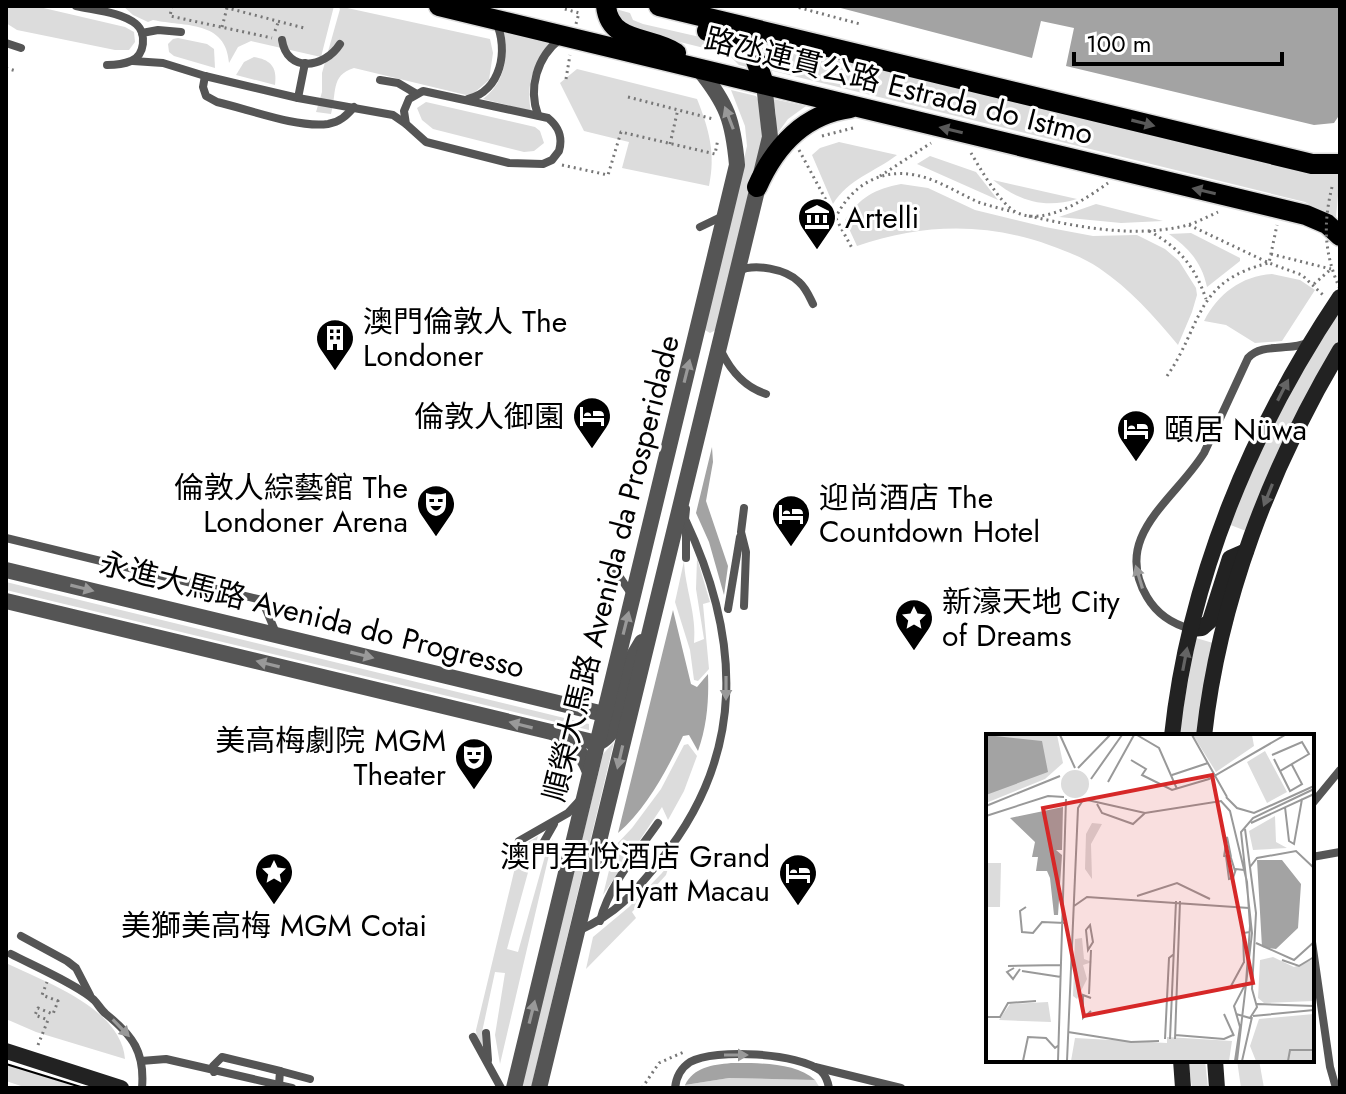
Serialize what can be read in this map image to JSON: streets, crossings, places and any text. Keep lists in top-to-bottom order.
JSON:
{
  "streets": {
    "main road": ["路氹連貫公路 Estrada do Istmo"],
    "street": ["順榮大馬路 Avenida da Prosperidade", "永進大馬路 Avenida do Progresso"]
  },
  "crossings": [
    ["路氹連貫公路 Estrada do Istmo", "順榮大馬路 Avenida da Prosperidade"],
    ["順榮大馬路 Avenida da Prosperidade", "永進大馬路 Avenida do Progresso"]
  ],
  "places": {
    "museum": ["Artelli"],
    "building": ["澳門倫敦人 The Londoner"],
    "hotel": [
      "倫敦人御園",
      "頤居 Nüwa",
      "迎尚酒店 The Countdown Hotel",
      "澳門君悅酒店 Grand Hyatt Macau"
    ],
    "theatre": ["倫敦人綜藝館 The Londoner Arena", "美高梅劇院 MGM Theater"],
    "place": ["新濠天地 City of Dreams", "美獅美高梅 MGM Cotai"]
  },
  "scale_bar": "100 m"
}
